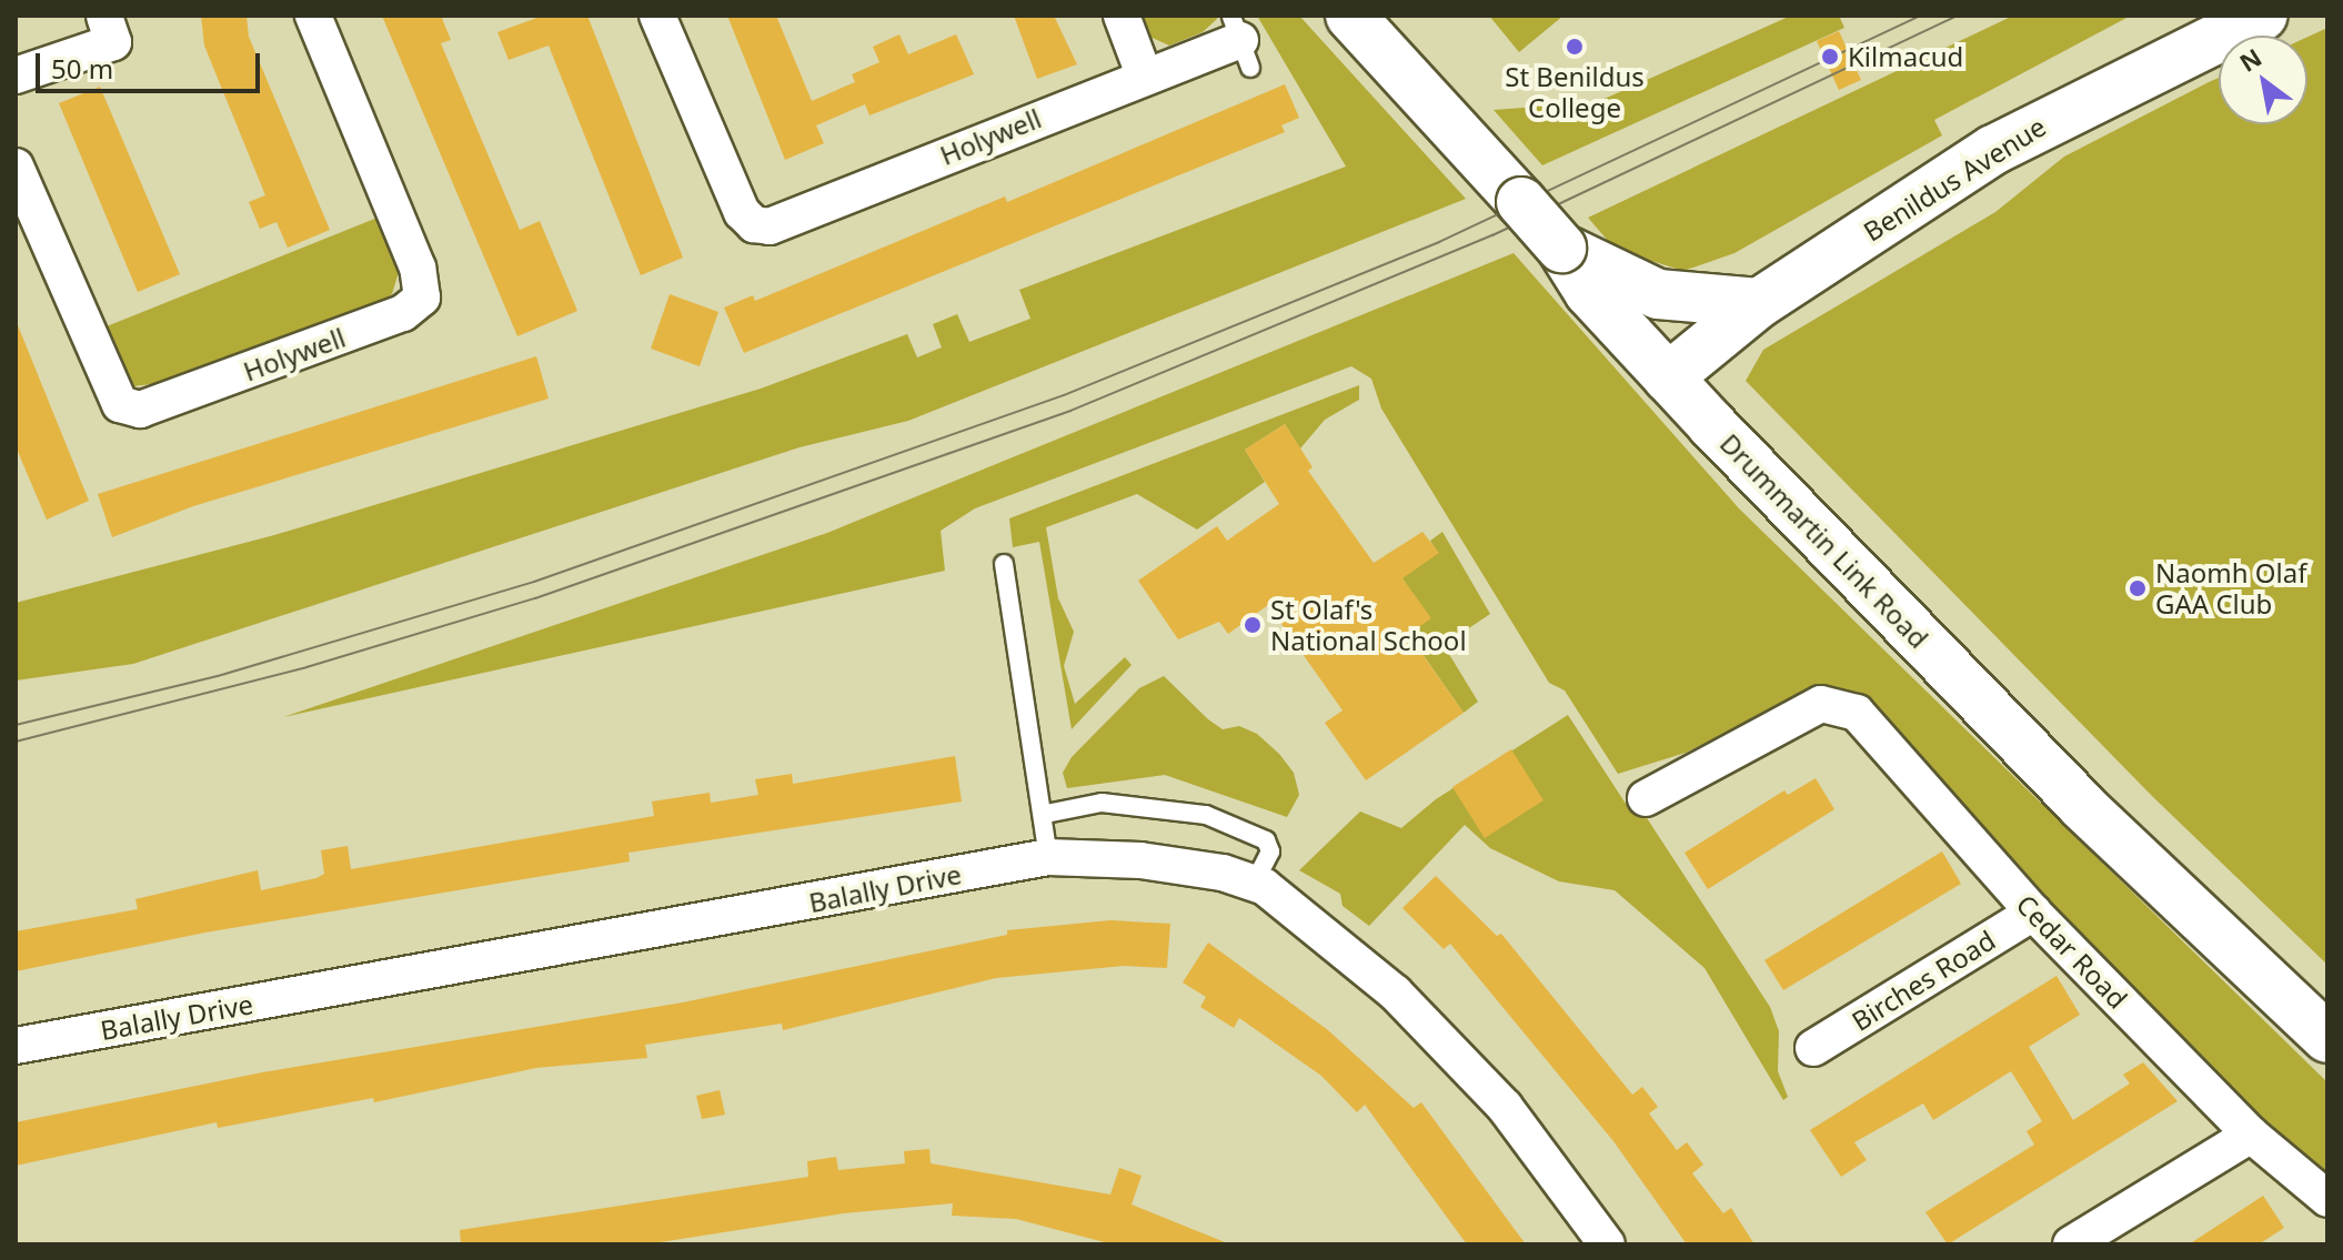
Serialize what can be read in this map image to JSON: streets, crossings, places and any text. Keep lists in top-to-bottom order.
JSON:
{
  "streets": {
    "main road": ["Benildus Avenue", "Drummartin Link Road"],
    "street": [
      "Holywell",
      "Balally Drive",
      "Cedar Road",
      "Birches Road"
    ]
  },
  "crossings": [
    ["Benildus Avenue", "Drummartin Link Road"],
    ["Cedar Road", "Birches Road"]
  ],
  "places": [
    "St Benildus College",
    "Kilmacud",
    "Naomh Olaf GAA Club",
    "St Olaf's National School"
  ],
  "scale_bar": "50 m",
  "north": "top left"
}
